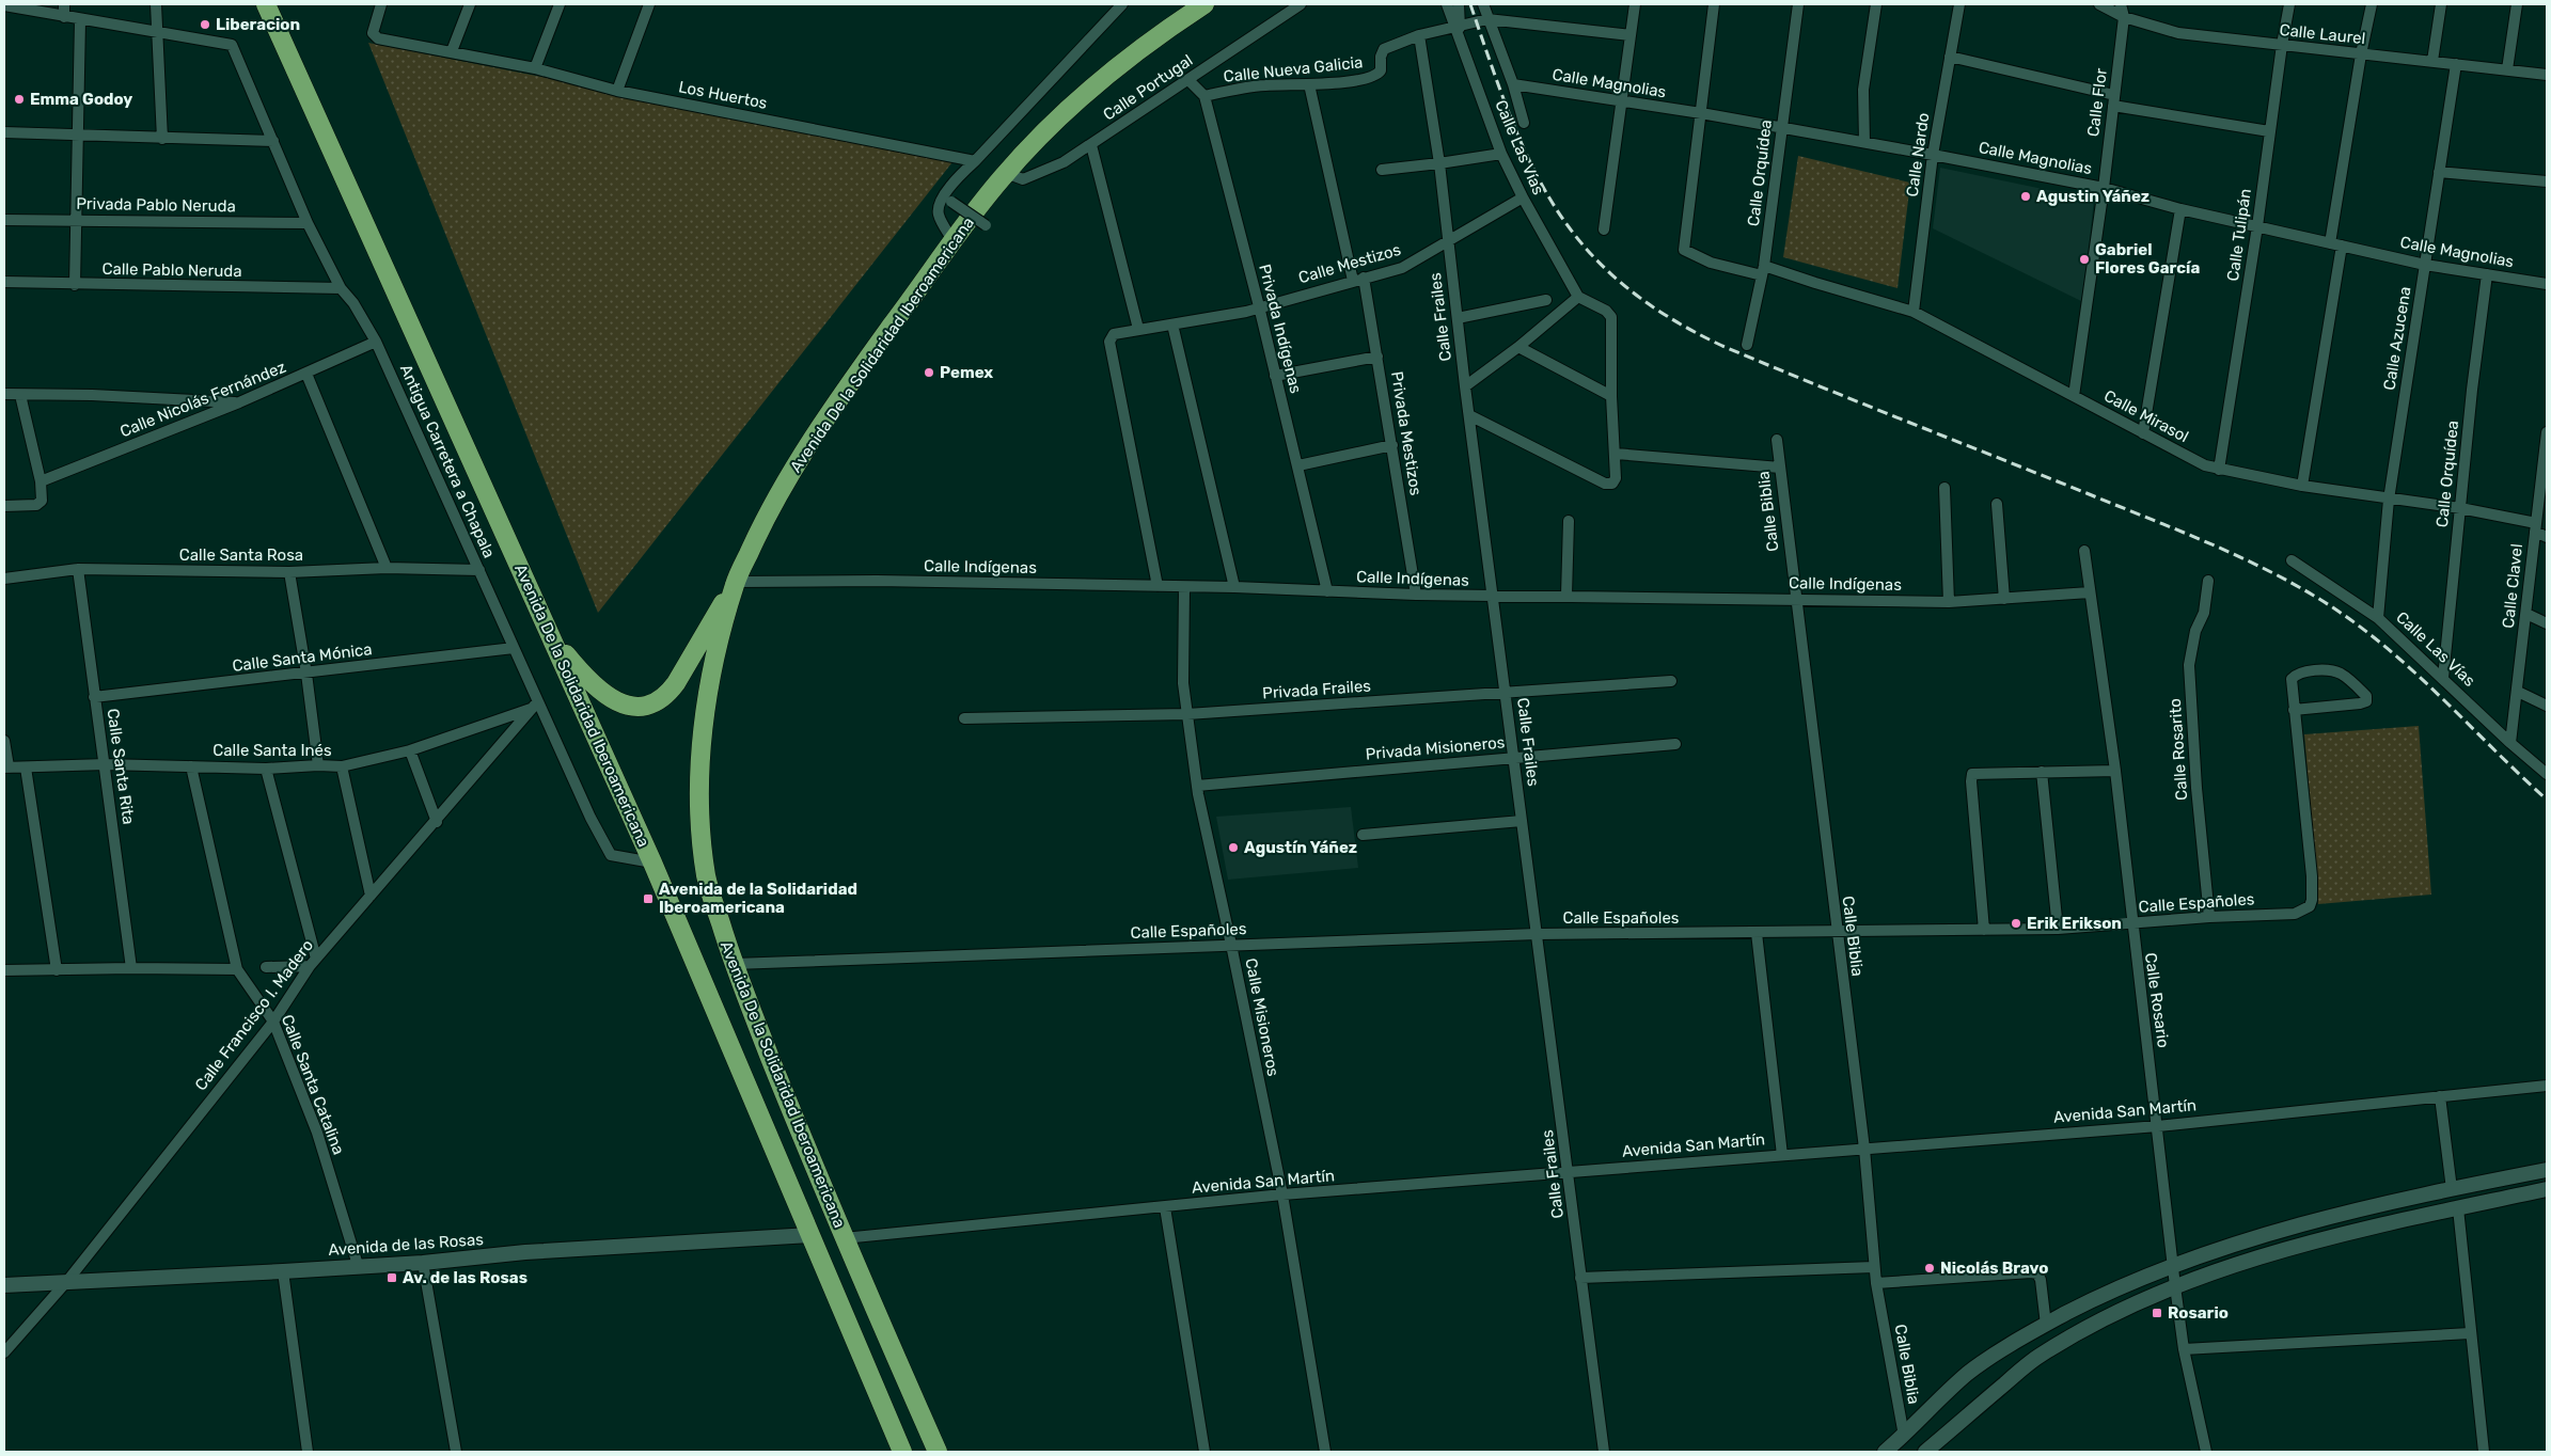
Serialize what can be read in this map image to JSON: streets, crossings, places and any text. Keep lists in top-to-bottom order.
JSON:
{
  "streets": {
    "highway": ["Avenida De la Solidaridad Iberoamericana"],
    "street": [
      "Calle Laurel",
      "Calle Nueva Galicia",
      "Calle Magnolias",
      "Calle Portugal",
      "Los Huertos",
      "Calle Flor",
      "Calle Las Vías",
      "Calle Nardo",
      "Calle Orquídea",
      "Privada Pablo Neruda",
      "Calle Tulipán",
      "Calle Mestizos",
      "Calle Pablo Neruda",
      "Calle Frailes",
      "Privada Indígenas",
      "Calle Azucena",
      "Calle Nicolás Fernández",
      "Calle Mirasol",
      "Privada Mestizos",
      "Antigua Carretera a Chapala",
      "Calle Biblia",
      "Calle Santa Rosa",
      "Calle Indígenas",
      "Calle Clavel",
      "Calle Santa Mónica",
      "Privada Frailes",
      "Privada Misioneros",
      "Calle Rosarito",
      "Calle Santa Inés",
      "Calle Santa Rita",
      "Calle Españoles",
      "Calle Rosario",
      "Calle Francisco I. Madero",
      "Calle Misioneros",
      "Calle Santa Catalina",
      "Avenida San Martín",
      "Avenida de las Rosas"
    ]
  },
  "crossings": [
    ["Calle Laurel", "Calle Flor"],
    ["Calle Laurel", "Calle Tulipán"],
    ["Calle Laurel", "Calle Azucena"],
    ["Calle Nueva Galicia", "Calle Las Vías"],
    ["Calle Nueva Galicia", "Calle Frailes"],
    ["Calle Nueva Galicia", "Privada Indígenas"],
    ["Calle Magnolias", "Calle Flor"],
    ["Calle Magnolias", "Calle Las Vías"],
    ["Calle Magnolias", "Calle Nardo"],
    ["Calle Magnolias", "Calle Orquídea"],
    ["Calle Magnolias", "Calle Tulipán"],
    ["Calle Magnolias", "Calle Azucena"],
    ["Calle Magnolias", "Calle Mirasol"],
    ["Calle Portugal", "Avenida De la Solidaridad Iberoamericana"],
    ["Calle Flor", "Calle Mirasol"],
    ["Calle Las Vías", "Calle Orquídea"],
    ["Calle Las Vías", "Calle Mestizos"],
    ["Calle Las Vías", "Calle Azucena"],
    ["Calle Las Vías", "Calle Clavel"],
    ["Calle Nardo", "Calle Mirasol"],
    ["Calle Orquídea", "Calle Mirasol"],
    ["Privada Pablo Neruda", "Antigua Carretera a Chapala"],
    ["Calle Tulipán", "Calle Mirasol"],
    ["Calle Mestizos", "Calle Frailes"],
    ["Calle Mestizos", "Privada Indígenas"],
    ["Calle Mestizos", "Privada Mestizos"],
    ["Calle Mestizos", "Calle Indígenas"],
    ["Calle Pablo Neruda", "Antigua Carretera a Chapala"],
    ["Calle Frailes", "Calle Indígenas"],
    ["Calle Frailes", "Privada Frailes"],
    ["Calle Frailes", "Privada Misioneros"],
    ["Calle Frailes", "Calle Españoles"],
    ["Calle Frailes", "Avenida San Martín"],
    ["Privada Indígenas", "Calle Indígenas"],
    ["Calle Azucena", "Calle Mirasol"],
    ["Avenida De la Solidaridad Iberoamericana", "Antigua Carretera a Chapala"],
    ["Avenida De la Solidaridad Iberoamericana", "Calle Indígenas"],
    ["Avenida De la Solidaridad Iberoamericana", "Calle Españoles"],
    ["Avenida De la Solidaridad Iberoamericana", "Avenida San Martín"],
    ["Avenida De la Solidaridad Iberoamericana", "Avenida de las Rosas"],
    ["Calle Nicolás Fernández", "Antigua Carretera a Chapala"],
    ["Calle Mirasol", "Calle Clavel"],
    ["Privada Mestizos", "Calle Indígenas"],
    ["Antigua Carretera a Chapala", "Calle Santa Rosa"],
    ["Antigua Carretera a Chapala", "Calle Santa Mónica"],
    ["Antigua Carretera a Chapala", "Calle Santa Inés"],
    ["Antigua Carretera a Chapala", "Calle Francisco I. Madero"],
    ["Calle Biblia", "Calle Indígenas"],
    ["Calle Biblia", "Calle Españoles"],
    ["Calle Biblia", "Avenida San Martín"],
    ["Calle Santa Rosa", "Calle Santa Rita"],
    ["Calle Indígenas", "Calle Rosario"],
    ["Calle Indígenas", "Calle Misioneros"],
    ["Calle Santa Mónica", "Calle Santa Rita"],
    ["Privada Frailes", "Calle Misioneros"],
    ["Privada Misioneros", "Calle Misioneros"],
    ["Calle Rosarito", "Calle Españoles"],
    ["Calle Santa Inés", "Calle Santa Rita"],
    ["Calle Santa Inés", "Calle Francisco I. Madero"],
    ["Calle Santa Inés", "Calle Santa Catalina"],
    ["Calle Españoles", "Calle Rosario"],
    ["Calle Españoles", "Calle Misioneros"],
    ["Calle Rosario", "Avenida San Martín"],
    ["Calle Francisco I. Madero", "Calle Santa Catalina"],
    ["Calle Francisco I. Madero", "Avenida de las Rosas"],
    ["Calle Misioneros", "Avenida San Martín"],
    ["Calle Santa Catalina", "Avenida de las Rosas"]
  ],
  "places": {
    "other": [
      "Liberacion",
      "Emma Godoy",
      "Agustin Yáñez",
      "Gabriel Flores García",
      "Pemex",
      "Agustín Yáñez",
      "Erik Erikson",
      "Nicolás Bravo"
    ],
    "transit": ["Avenida de la Solidaridad Iberoamericana", "Av. de las Rosas", "Rosario"]
  }
}
